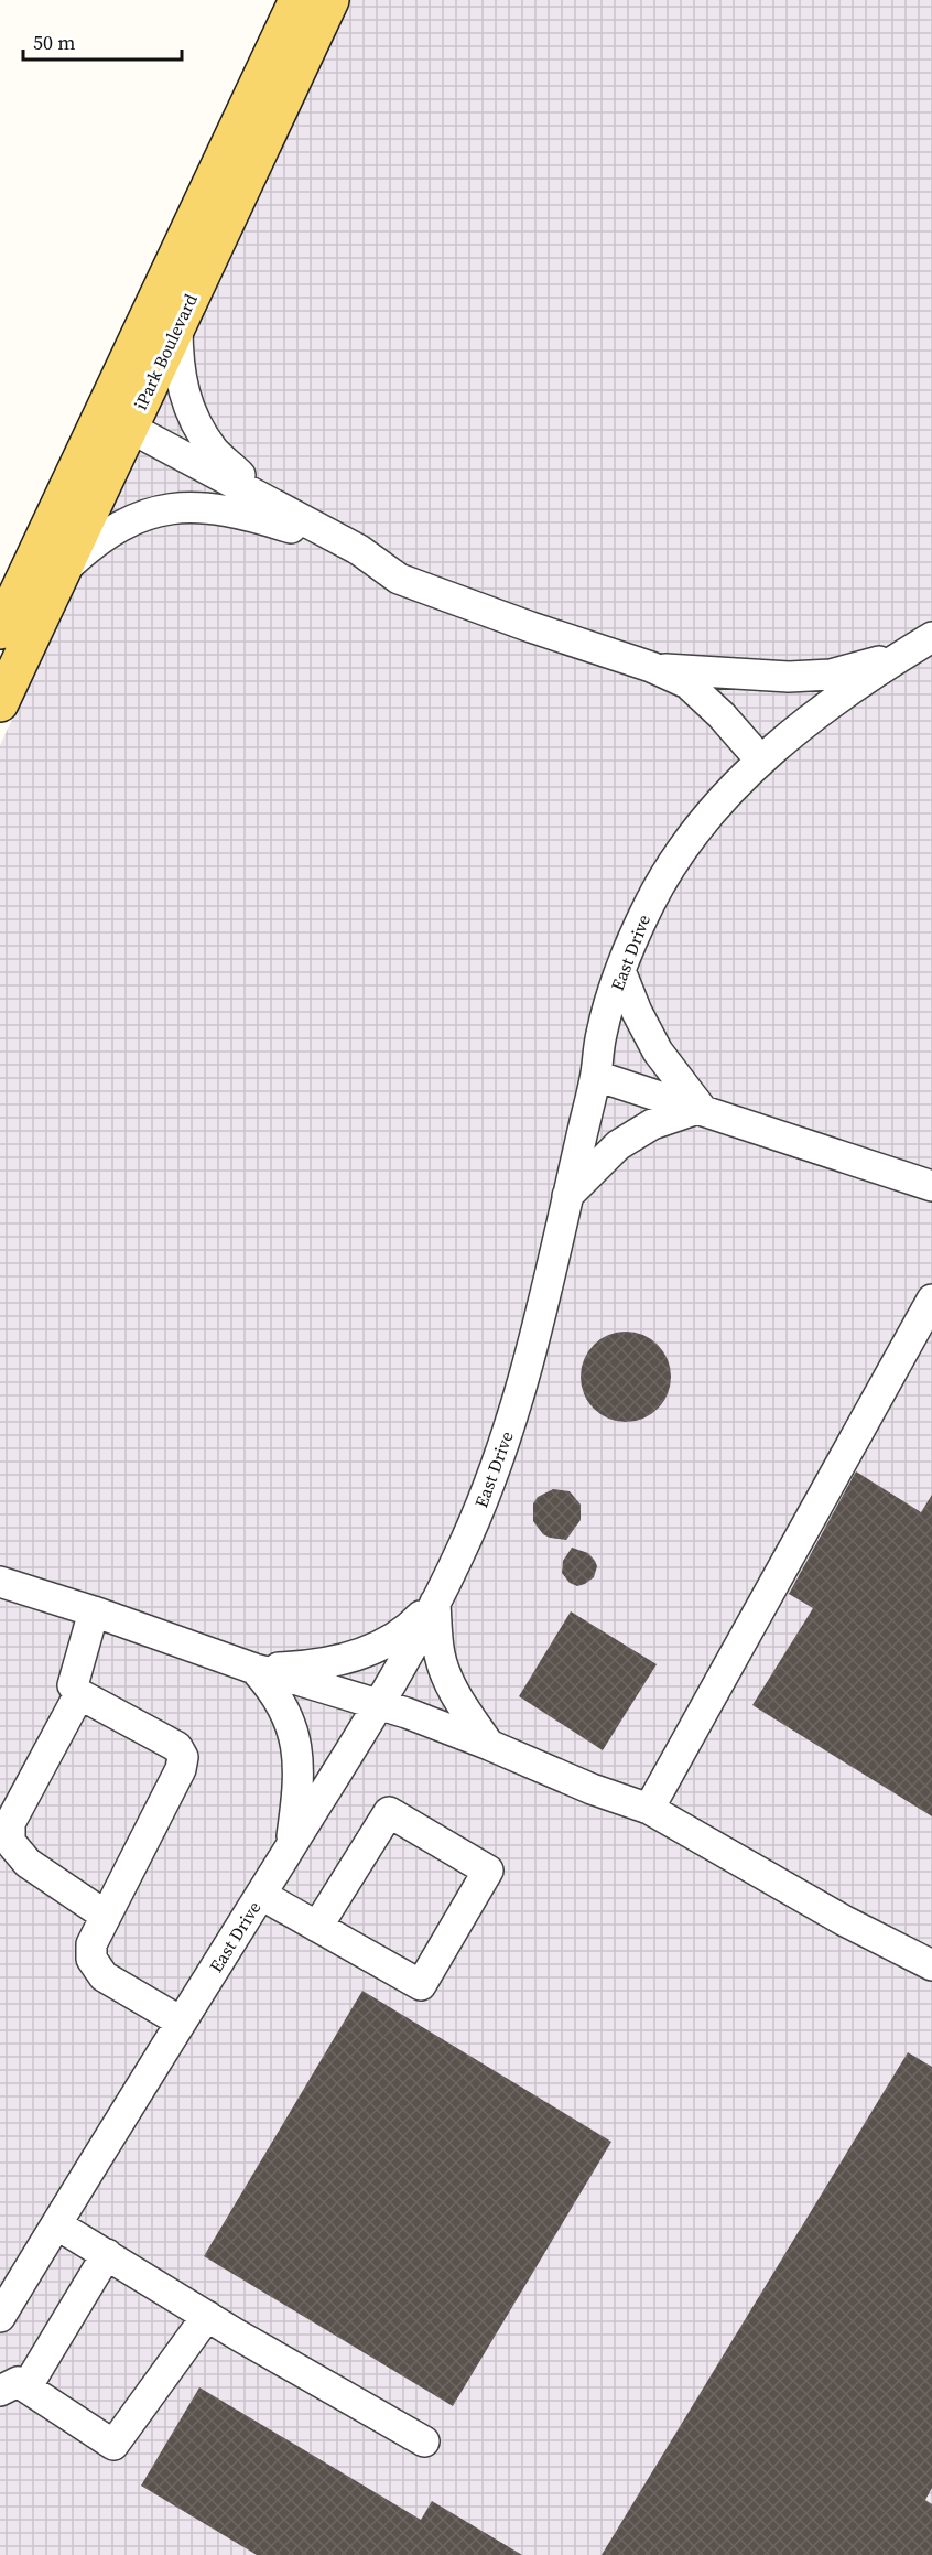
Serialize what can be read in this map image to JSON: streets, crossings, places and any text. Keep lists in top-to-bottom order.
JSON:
{
  "streets": {
    "main road": ["iPark Boulevard"],
    "street": ["East Drive"]
  },
  "scale_bar": "50 m"
}
